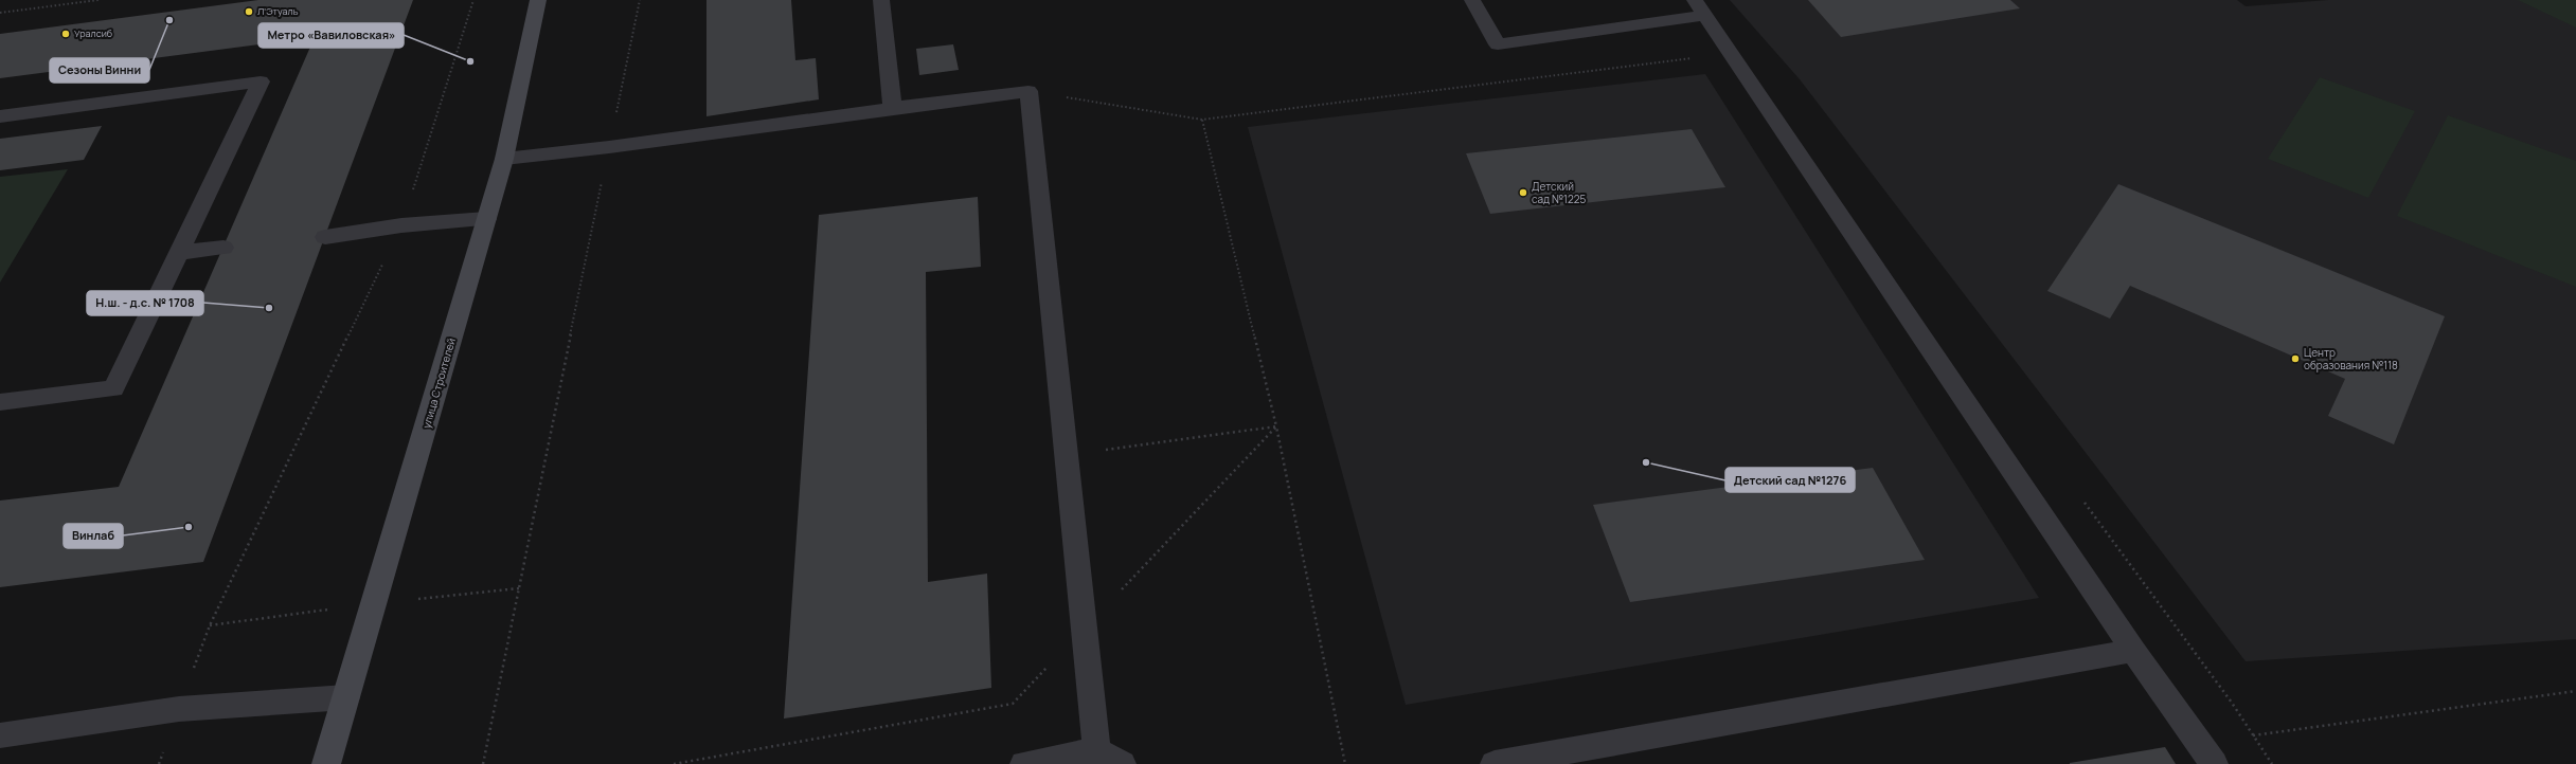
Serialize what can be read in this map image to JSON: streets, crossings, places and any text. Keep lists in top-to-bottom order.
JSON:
{
  "streets": {
    "street": ["улица Строителей"]
  },
  "places": [
    "Л'Этуаль",
    "Сезоны Винни",
    "Уралсиб",
    "Метро «Вавиловская»",
    "Детский сад №1225",
    "Н.ш. - д.с. № 1708",
    "Центр образования №118",
    "Детский сад №1276",
    "Винлаб"
  ]
}
